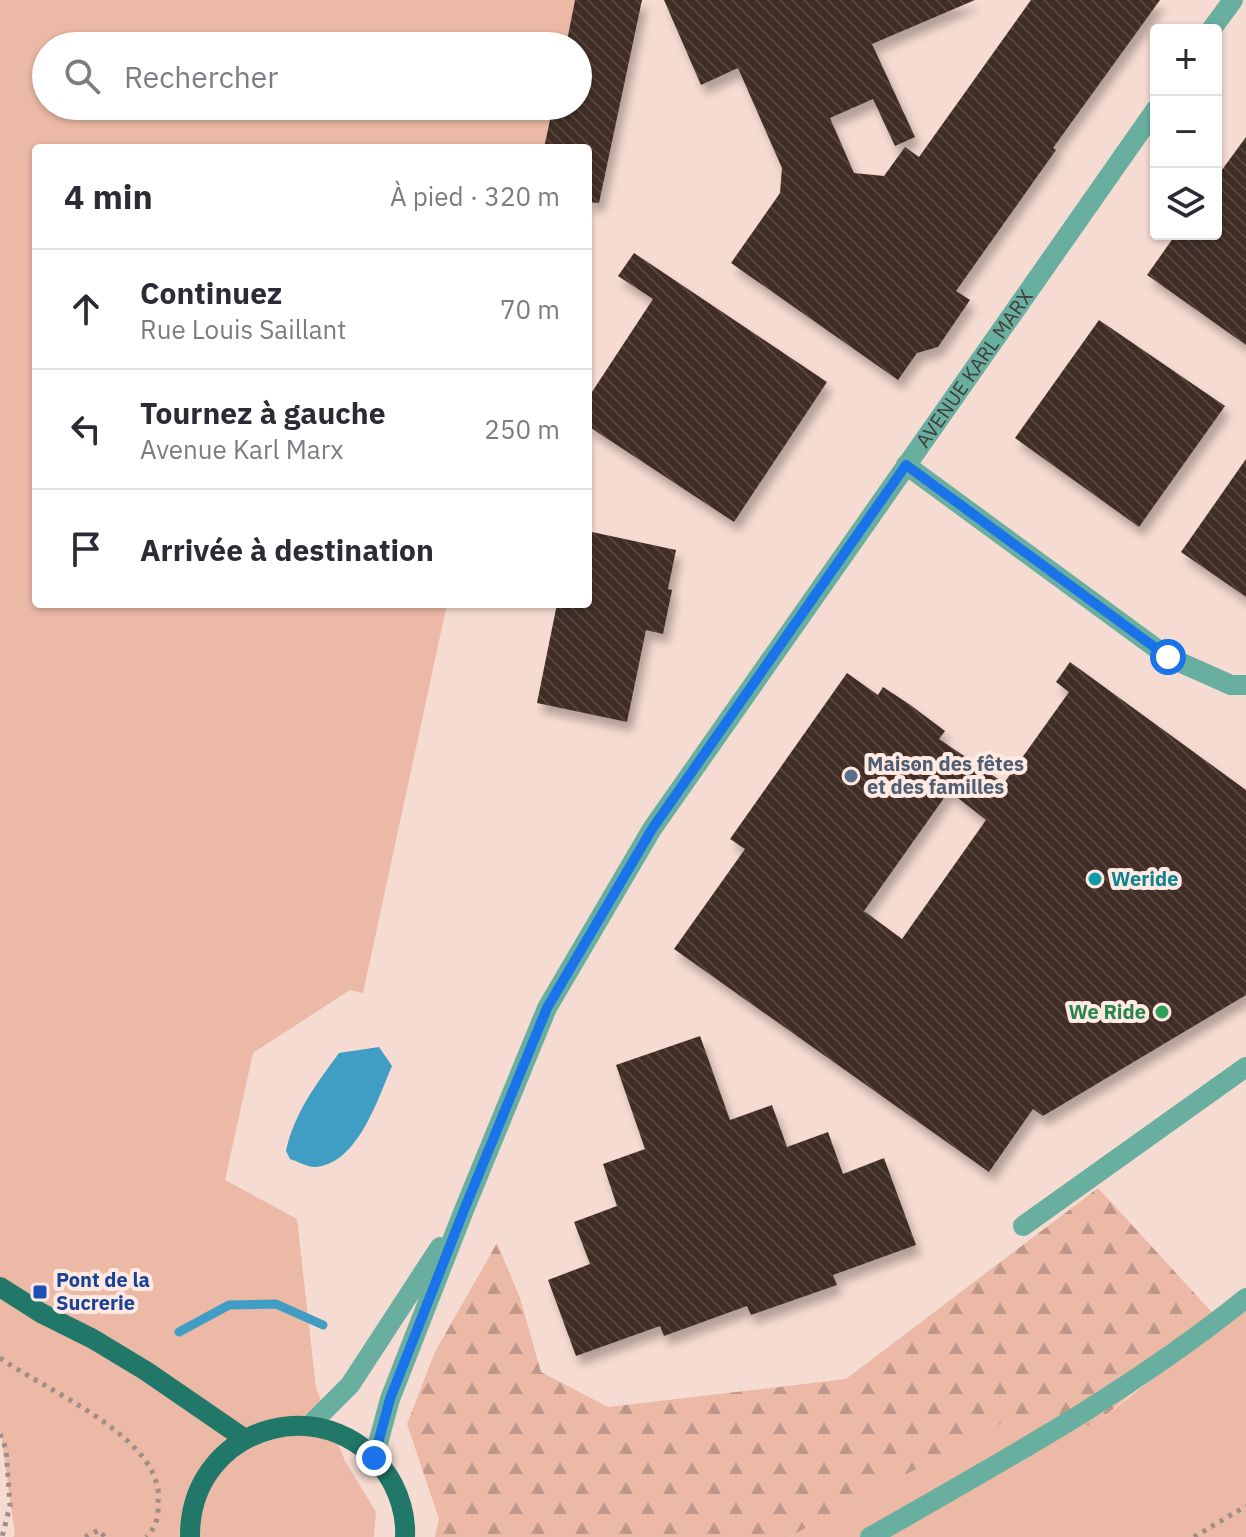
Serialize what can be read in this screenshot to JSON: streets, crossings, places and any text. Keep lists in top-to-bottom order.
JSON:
{
  "streets": {
    "street": ["AVENUE KARL MARX"]
  },
  "places": {
    "other": ["Maison des fêtes et des familles", "Weride", "We Ride"],
    "transit": ["Pont de la Sucrerie"]
  },
  "page": {
    "map_buttons": ["+", "−"],
    "search": "Rechercher",
    "heading": ["4 min", "À pied · 320 m"],
    "list": [
      ["Continuez", "Rue Louis Saillant", "70 m"],
      ["Tournez à gauche", "Avenue Karl Marx", "250 m"],
      "Arrivée à destination"
    ]
  }
}
